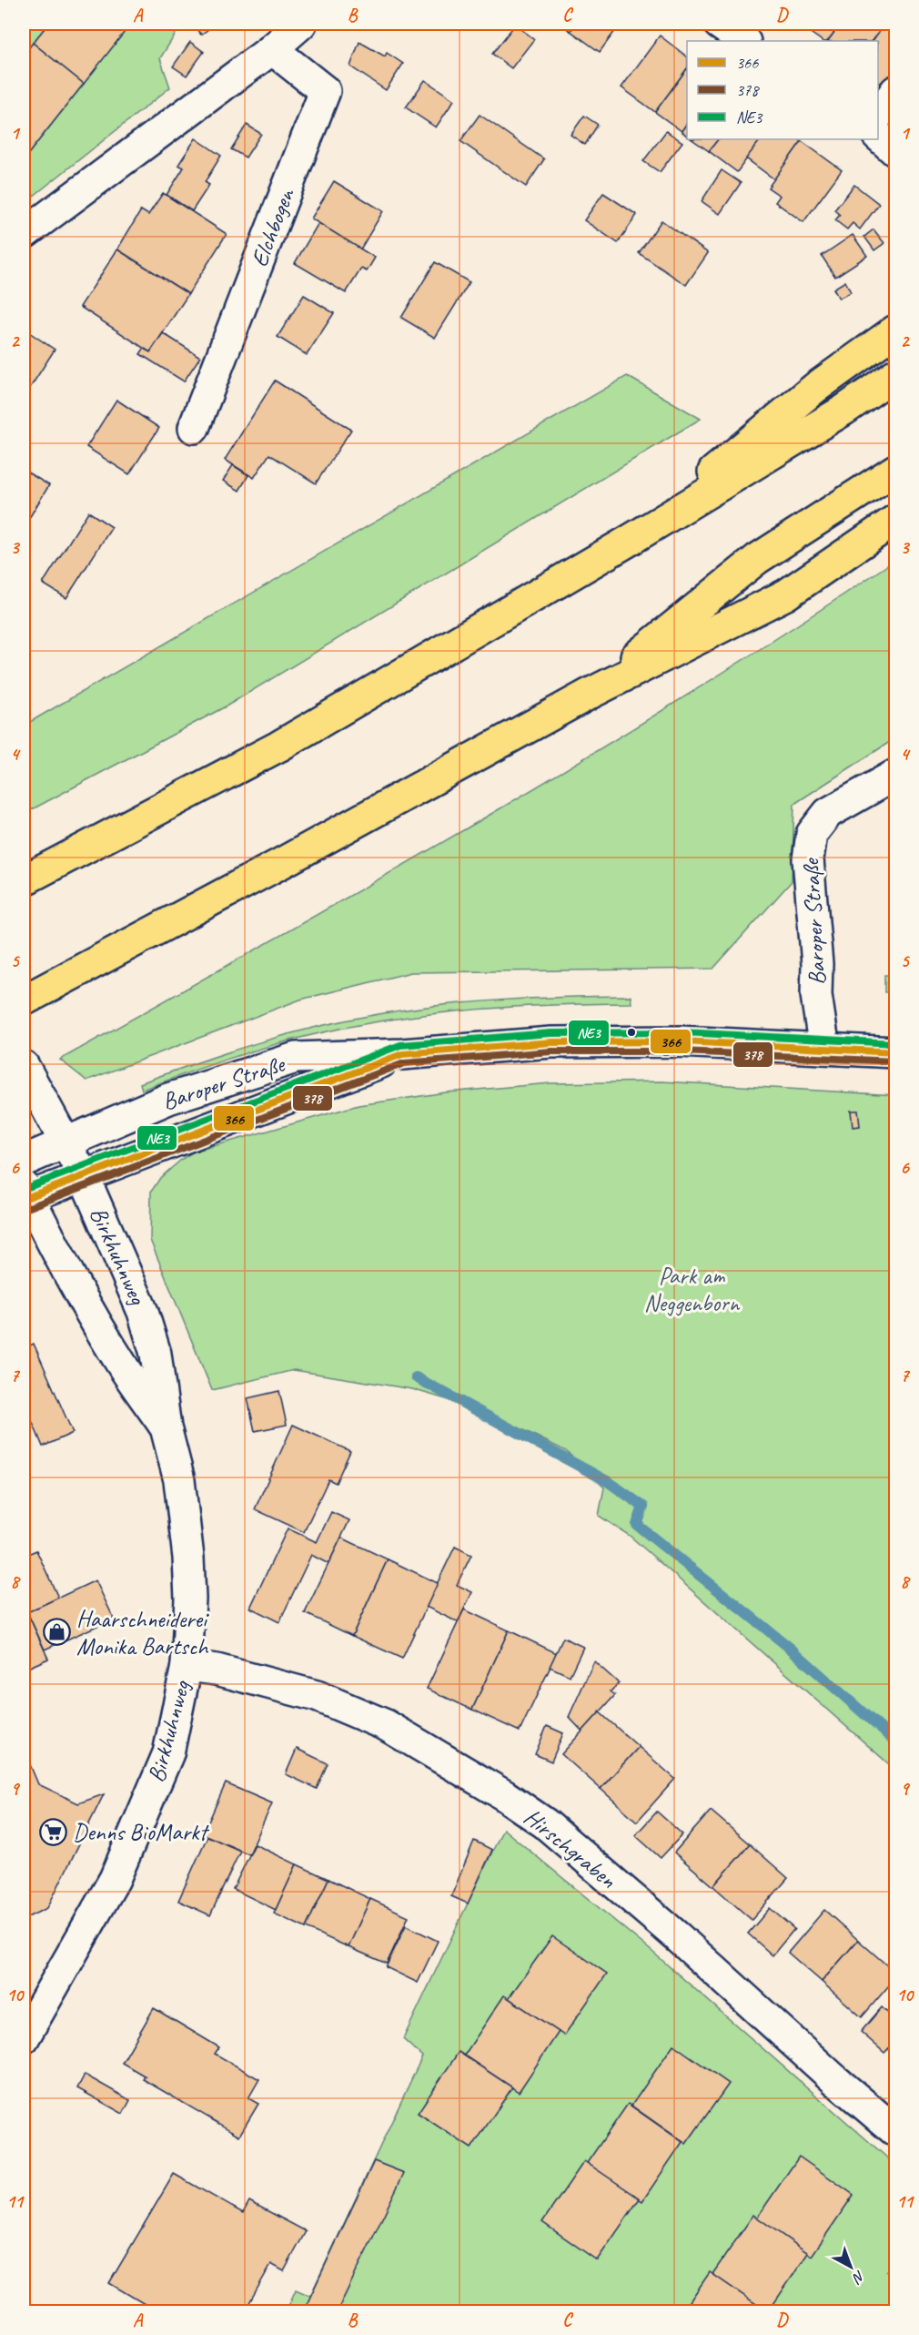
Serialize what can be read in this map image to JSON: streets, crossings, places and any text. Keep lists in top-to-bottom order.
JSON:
{
  "streets": {
    "street": [
      "Elchbogen",
      "Baroper Straße",
      "Birkhuhnweg",
      "Hirschgraben"
    ]
  },
  "crossings": [
    ["Baroper Straße", "Birkhuhnweg"],
    ["Birkhuhnweg", "Hirschgraben"]
  ],
  "parks": ["Park am Neggenborn"],
  "places": {
    "shop": ["Haarschneiderei Monika Bartsch"],
    "supermarket": ["Denns BioMarkt"]
  },
  "lines": ["transit line NE3", "transit line 366", "transit line 378"],
  "legend": ["366", "378", "NE3"],
  "north": "bottom right",
  "grid": {
    "columns": [
      "A",
      "B",
      "C",
      "D"
    ],
    "rows": [
      "1",
      "2",
      "3",
      "4",
      "5",
      "6",
      "7",
      "8",
      "9",
      "10",
      "11"
    ]
  }
}
